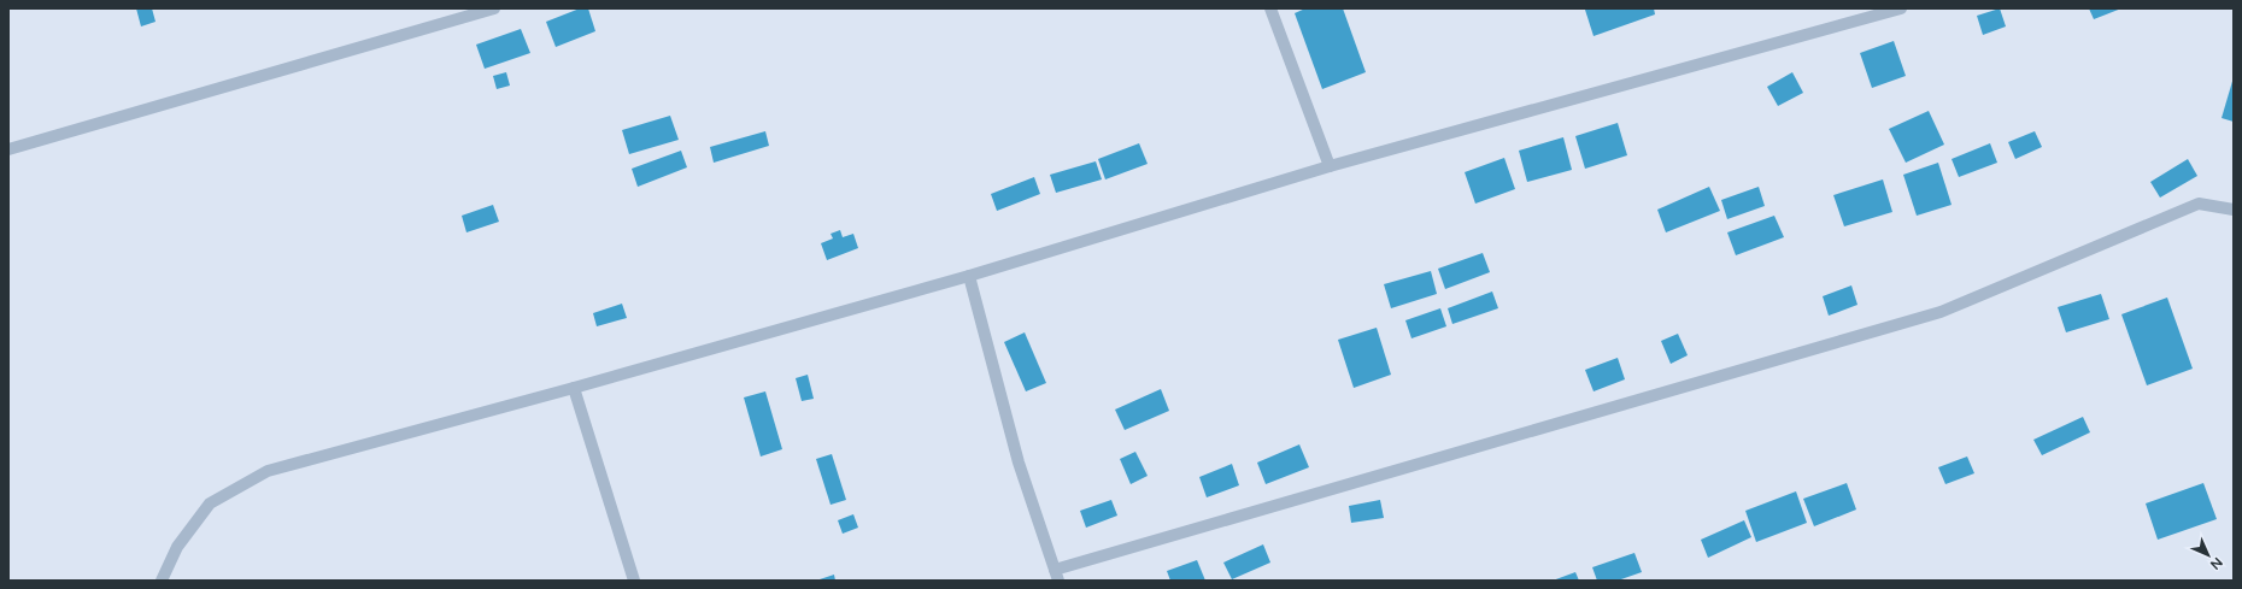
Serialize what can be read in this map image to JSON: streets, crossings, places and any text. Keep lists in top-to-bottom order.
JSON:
{
  "north": "bottom right"
}
